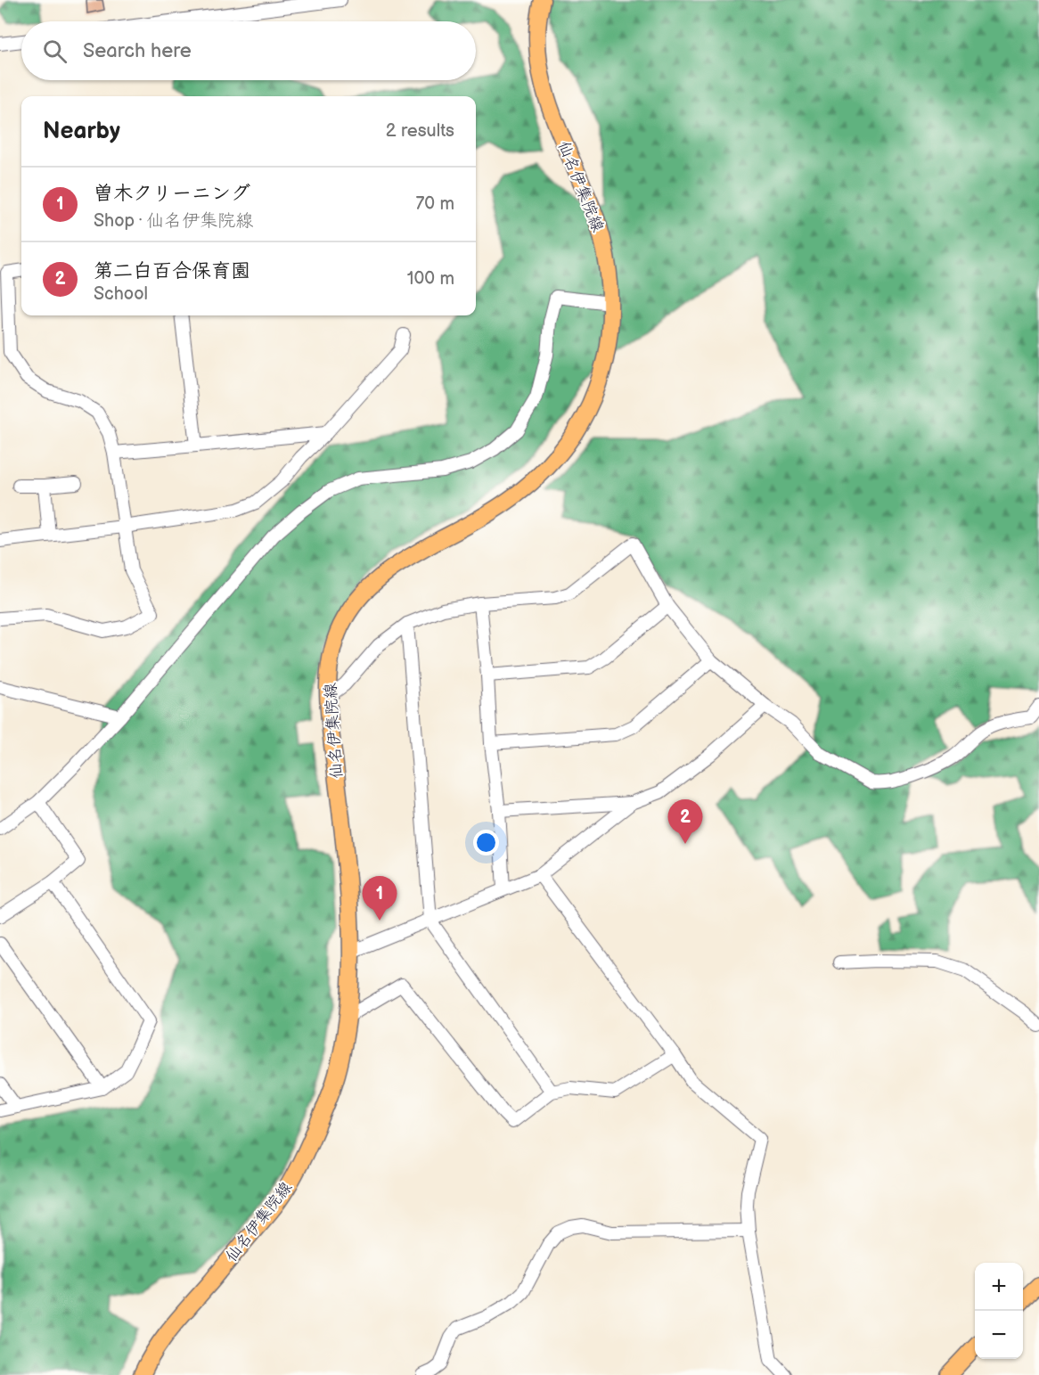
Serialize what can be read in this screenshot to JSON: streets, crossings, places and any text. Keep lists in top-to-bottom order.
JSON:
{
  "streets": {
    "main road": ["仙名伊集院線"]
  },
  "page": {
    "search": "Search here",
    "heading": ["Nearby", "2 results"],
    "list": [
      {
        "mark": "1",
        "name": "曽木クリーニング",
        "note": "Shop · 仙名伊集院線",
        "value": "70 m"
      },
      {
        "mark": "2",
        "name": "第二白百合保育園",
        "note": "School",
        "value": "100 m"
      }
    ],
    "pins": ["2", "1"],
    "map_buttons": ["+", "−"]
  }
}
